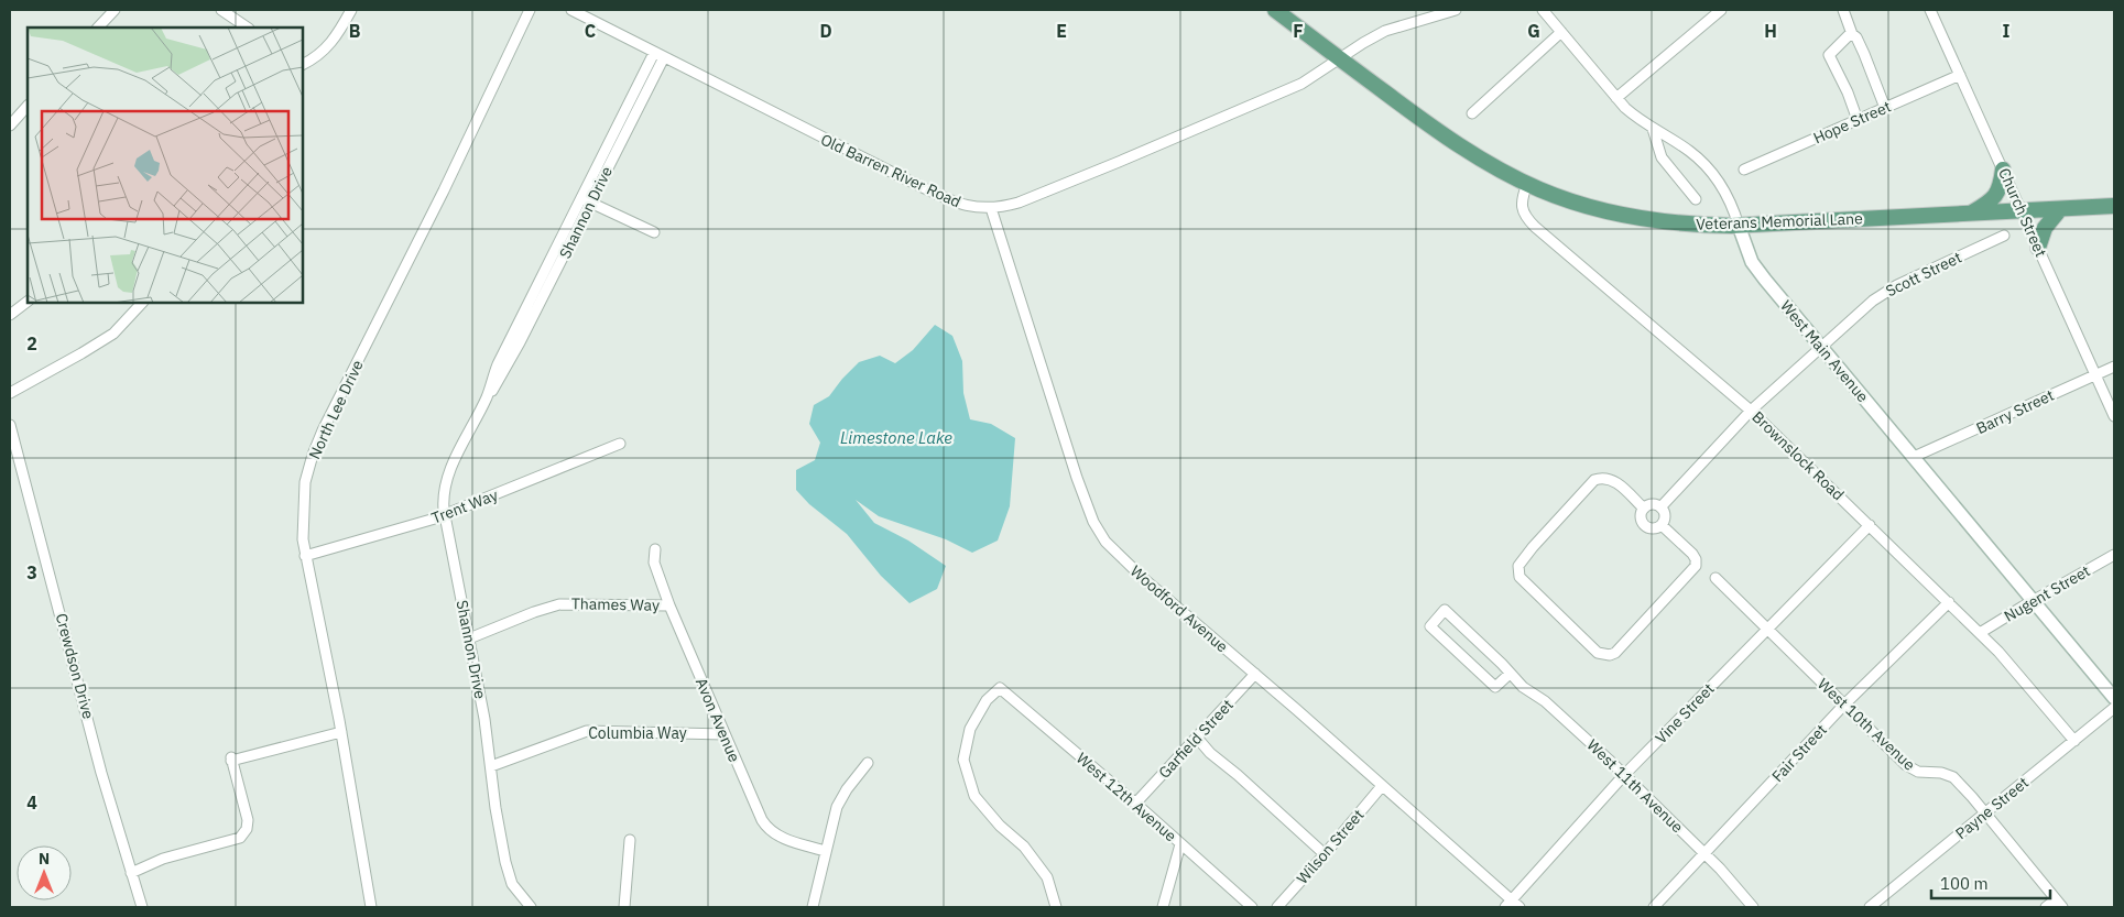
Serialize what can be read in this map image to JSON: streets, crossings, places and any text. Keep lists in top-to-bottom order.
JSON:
{
  "streets": {
    "main road": ["Veterans Memorial Lane"],
    "street": [
      "Hope Street",
      "Old Barren River Road",
      "Shannon Drive",
      "Church Street",
      "Scott Street",
      "West Main Avenue",
      "North Lee Drive",
      "Barry Street",
      "Brownslock Road",
      "Trent Way",
      "Nugent Street",
      "Thames Way",
      "Woodford Avenue",
      "Crewdson Drive",
      "Vine Street",
      "Avon Avenue",
      "West 10th Avenue",
      "Columbia Way",
      "Garfield Street",
      "Fair Street",
      "West 11th Avenue",
      "West 12th Avenue",
      "Payne Street",
      "Wilson Street"
    ]
  },
  "crossings": [
    ["Hope Street", "Church Street"],
    ["Old Barren River Road", "Shannon Drive"],
    ["Old Barren River Road", "Veterans Memorial Lane"],
    ["Old Barren River Road", "Woodford Avenue"],
    ["Shannon Drive", "Trent Way"],
    ["Shannon Drive", "Thames Way"],
    ["Shannon Drive", "Columbia Way"],
    ["Church Street", "Veterans Memorial Lane"],
    ["Church Street", "Barry Street"],
    ["Veterans Memorial Lane", "West Main Avenue"],
    ["Veterans Memorial Lane", "Brownslock Road"],
    ["Scott Street", "West Main Avenue"],
    ["Scott Street", "Brownslock Road"],
    ["West Main Avenue", "Barry Street"],
    ["West Main Avenue", "Nugent Street"],
    ["North Lee Drive", "Trent Way"],
    ["Brownslock Road", "Nugent Street"],
    ["Brownslock Road", "Vine Street"],
    ["Brownslock Road", "Fair Street"],
    ["Brownslock Road", "Payne Street"],
    ["Thames Way", "Avon Avenue"],
    ["Woodford Avenue", "Vine Street"],
    ["Woodford Avenue", "Garfield Street"],
    ["Woodford Avenue", "Wilson Street"],
    ["Vine Street", "West 10th Avenue"],
    ["Vine Street", "West 11th Avenue"],
    ["Avon Avenue", "Columbia Way"],
    ["West 10th Avenue", "Fair Street"],
    ["West 10th Avenue", "Payne Street"],
    ["Garfield Street", "West 12th Avenue"],
    ["Fair Street", "West 11th Avenue"]
  ],
  "water": ["Limestone Lake"],
  "scale_bar": "100 m",
  "north": "top",
  "grid": {
    "columns": [
      "B",
      "C",
      "D",
      "E",
      "F",
      "G",
      "H",
      "I"
    ],
    "rows": ["2", "3", "4"]
  }
}
